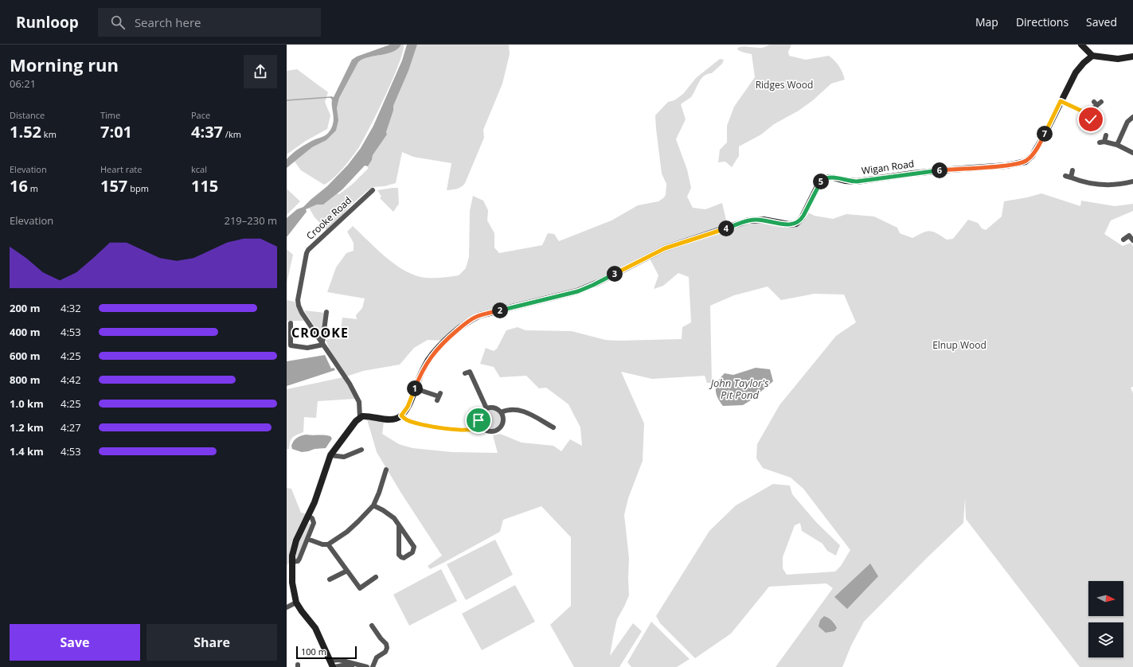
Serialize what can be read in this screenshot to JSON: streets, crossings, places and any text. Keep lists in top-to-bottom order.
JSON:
{
  "streets": {
    "main road": ["Wigan Road"],
    "street": ["Crooke Road"]
  },
  "districts": ["CROOKE"],
  "water": ["John Taylor's Pit Pond"],
  "parks": ["Ridges Wood", "Elnup Wood"],
  "scale_bar": "100 m",
  "north": "right",
  "page": {
    "header": "Runloop",
    "search": "Search here",
    "nav": ["Map", "Directions", "Saved"],
    "heading": ["Morning run", "06:21"],
    "stats": [
      ["Distance", "1.52 km"],
      ["Time", "7:01"],
      ["Pace", "4:37 /km"],
      ["Elevation", "16 m"],
      ["Heart rate", "157 bpm"],
      ["kcal", "115"]
    ],
    "pins": [
      "7",
      "6",
      "5",
      "4",
      "3",
      "2",
      "1"
    ],
    "chart": ["Elevation", "219–230 m"],
    "list": [
      {
        "name": "200 m",
        "note": "4:32"
      },
      {
        "name": "400 m",
        "note": "4:53"
      },
      {
        "name": "600 m",
        "note": "4:25"
      },
      {
        "name": "800 m",
        "note": "4:42"
      },
      {
        "name": "1.0 km",
        "note": "4:25"
      },
      {
        "name": "1.2 km",
        "note": "4:27"
      },
      {
        "name": "1.4 km",
        "note": "4:53"
      }
    ],
    "buttons": ["Save", "Share"],
    "scale": "100 m"
  }
}
